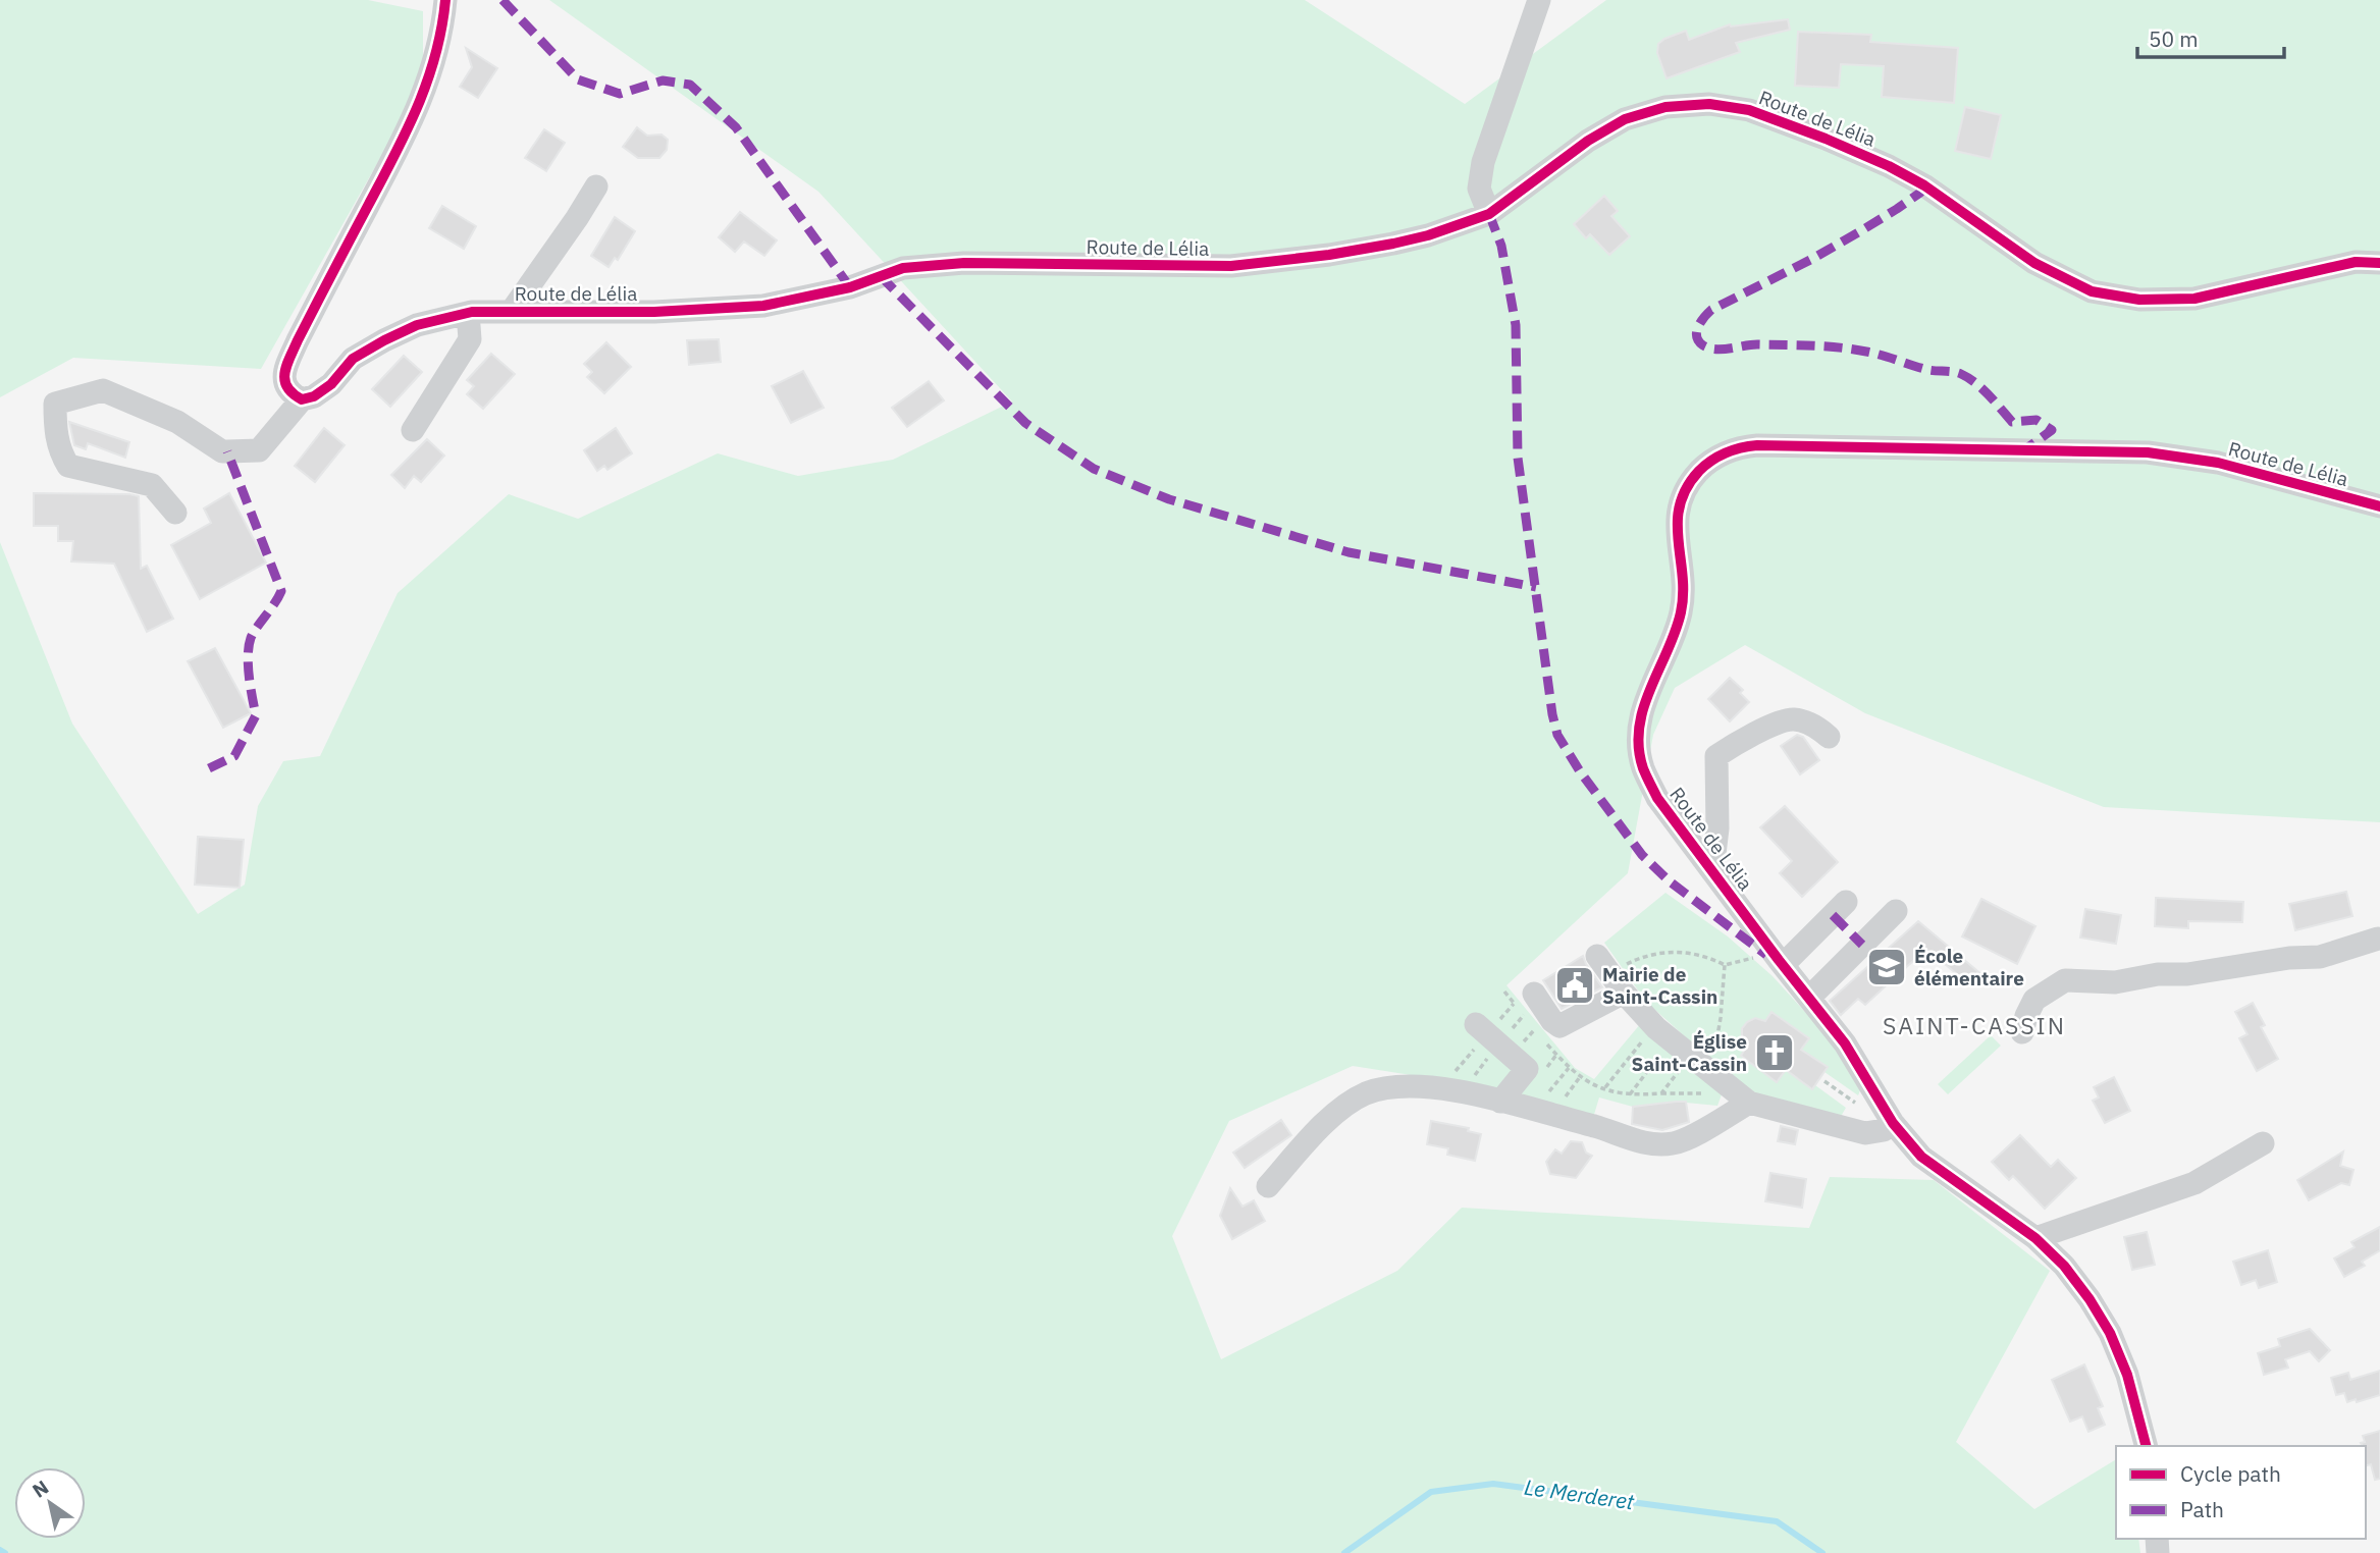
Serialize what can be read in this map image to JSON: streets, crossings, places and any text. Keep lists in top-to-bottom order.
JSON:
{
  "streets": {
    "street": ["Route de Lélia"]
  },
  "districts": ["SAINT-CASSIN"],
  "water": ["Le Merderet"],
  "places": {
    "school or university": ["École élémentaire"],
    "public building": ["Mairie de Saint-Cassin"],
    "church": ["Église Saint-Cassin"]
  },
  "legend": ["Cycle path", "Path"],
  "scale_bar": "50 m",
  "north": "top left"
}
